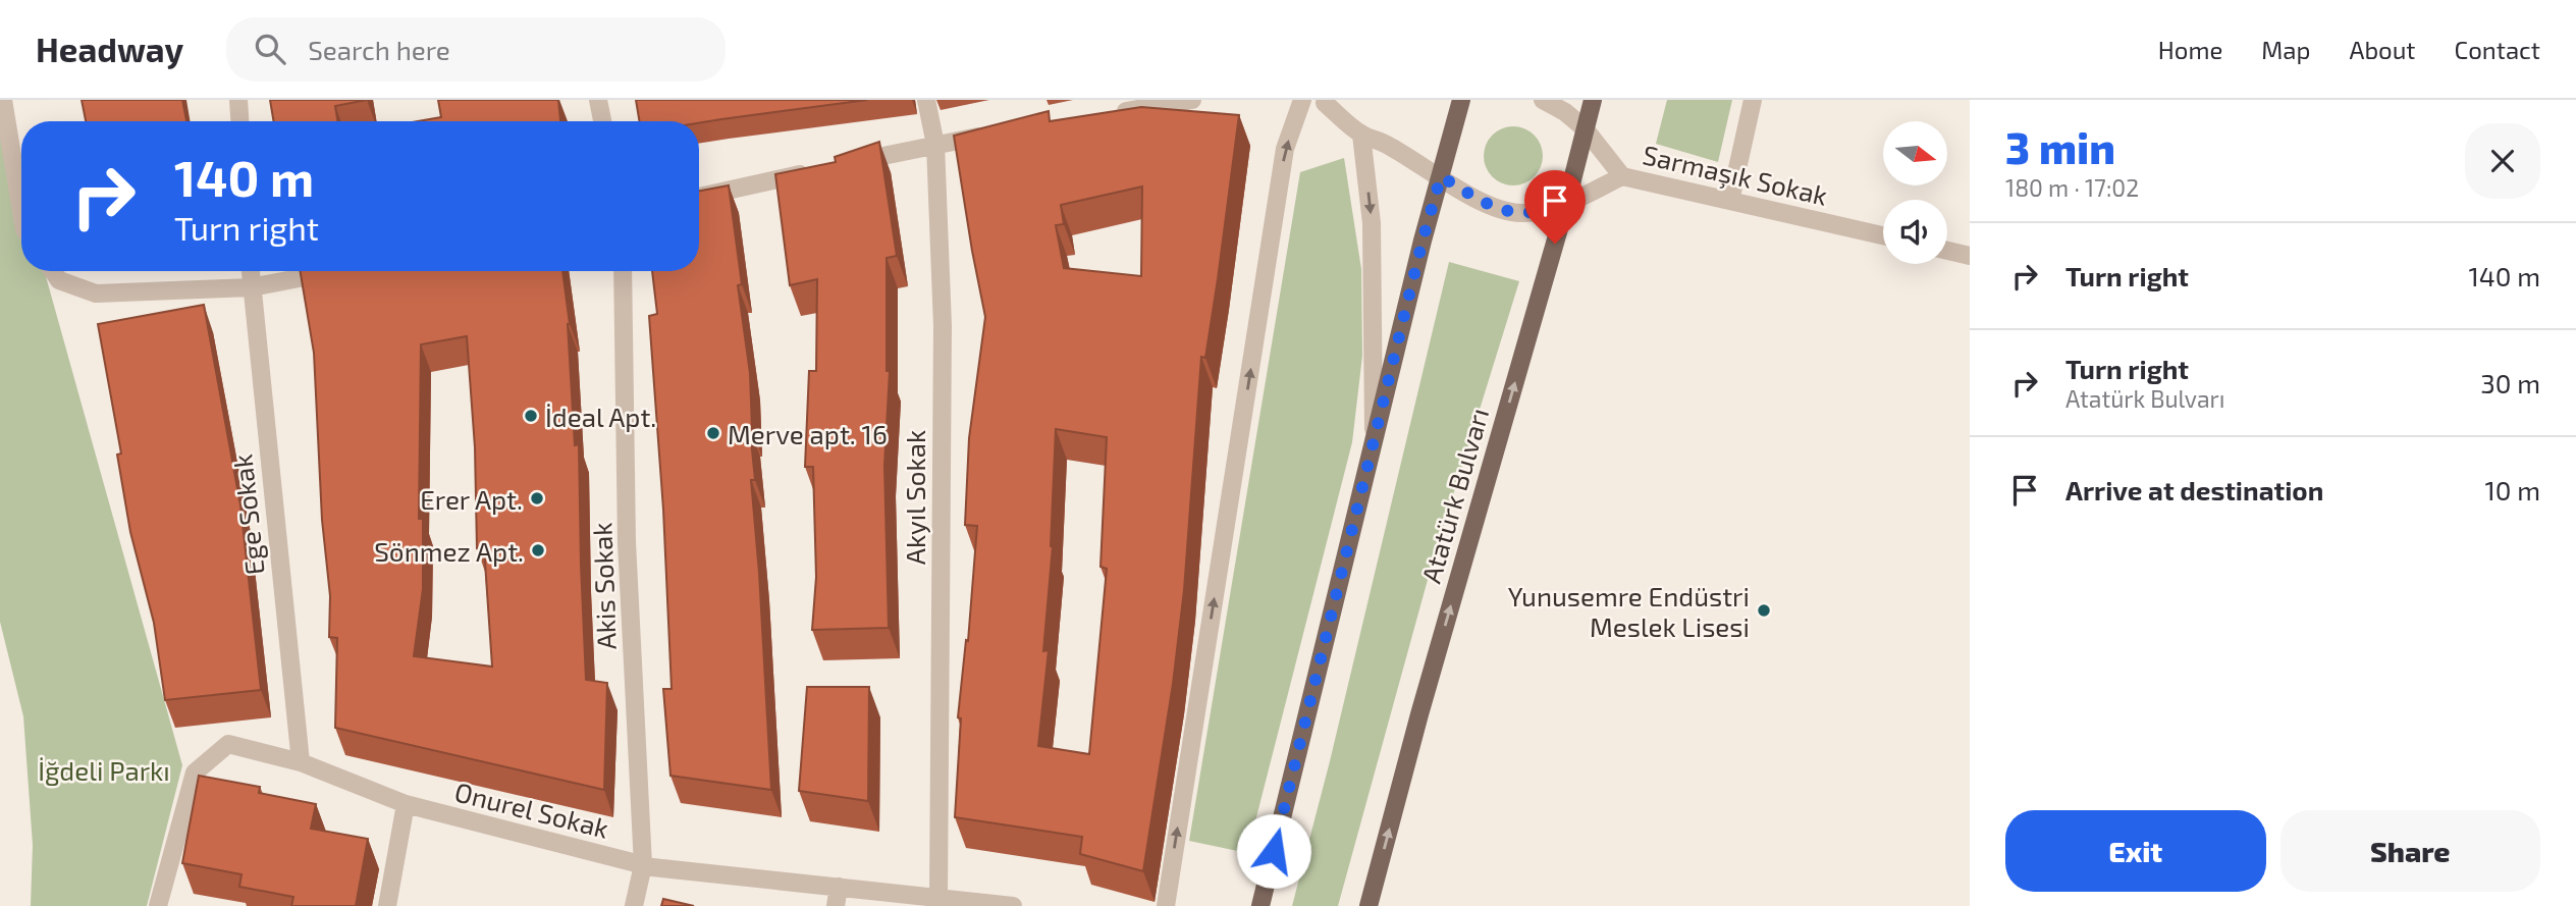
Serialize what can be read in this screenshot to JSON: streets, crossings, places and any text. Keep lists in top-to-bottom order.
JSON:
{
  "streets": {
    "main road": ["Atatürk Bulvarı"],
    "street": [
      "Sarmaşık Sokak",
      "Akyıl Sokak",
      "Ege Sokak",
      "Akis Sokak",
      "Onurel Sokak"
    ]
  },
  "crossings": [
    ["Sarmaşık Sokak", "Atatürk Bulvarı"],
    ["Akyıl Sokak", "Onurel Sokak"],
    ["Ege Sokak", "Onurel Sokak"],
    ["Akis Sokak", "Onurel Sokak"]
  ],
  "parks": ["İğdeli Parkı"],
  "places": [
    "İdeal Apt.",
    "Merve apt. 16",
    "Erer Apt.",
    "Sönmez Apt.",
    "Yunusemre Endüstri Meslek Lisesi"
  ],
  "north": "right",
  "page": {
    "header": "Headway",
    "search": "Search here",
    "nav": [
      "Home",
      "Map",
      "About",
      "Contact"
    ],
    "heading": ["3 min", "180 m · 17:02"],
    "turn": ["140 m", "Turn right"],
    "list": [
      {
        "name": "Turn right",
        "value": "140 m"
      },
      {
        "name": "Turn right",
        "note": "Atatürk Bulvarı",
        "value": "30 m"
      },
      {
        "name": "Arrive at destination",
        "value": "10 m"
      }
    ],
    "buttons": ["Exit", "Share"]
  }
}
